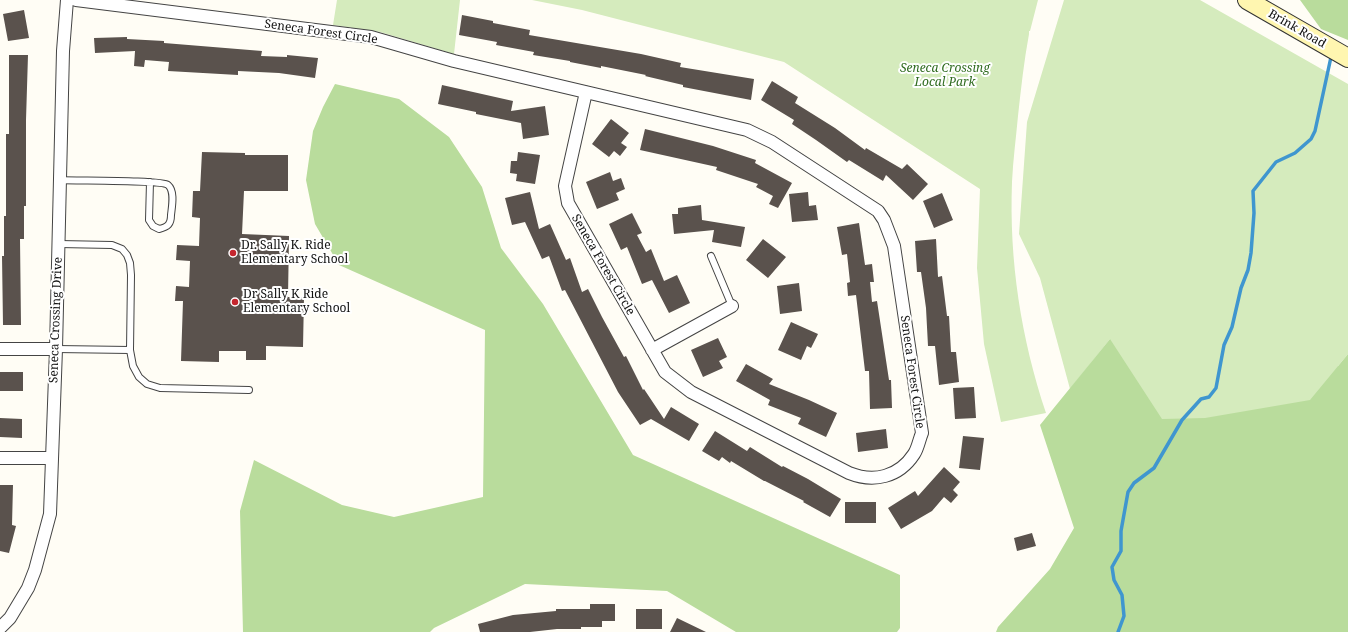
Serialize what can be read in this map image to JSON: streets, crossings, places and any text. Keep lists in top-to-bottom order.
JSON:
{
  "streets": {
    "main road": ["Brink Road"],
    "street": ["Seneca Forest Circle", "Seneca Crossing Drive"]
  },
  "parks": ["Seneca Crossing Local Park"],
  "places": ["Dr. Sally K. Ride Elementary School", "Dr Sally K Ride Elementary School"]
}
